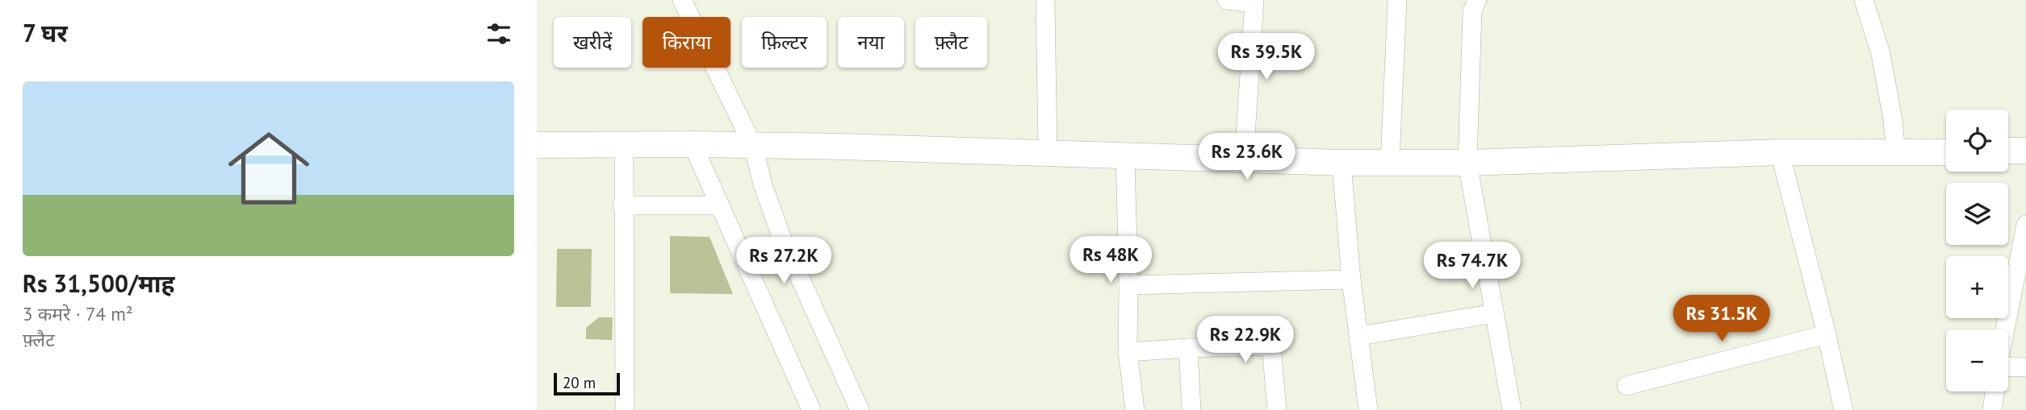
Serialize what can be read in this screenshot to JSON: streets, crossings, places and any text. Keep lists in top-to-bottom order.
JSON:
{
  "scale_bar": "20 m",
  "page": {
    "heading": "7 घर",
    "chip": [
      "खरीदें",
      "किराया",
      "फ़िल्टर",
      "नया",
      "फ़्लैट"
    ],
    "price": [
      "Rs 39.5K",
      "Rs 23.6K",
      "Rs 48K",
      "Rs 27.2K",
      "Rs 74.7K",
      "Rs 31.5K",
      "Rs 22.9K"
    ],
    "list": [
      {
        "name": "Rs 31,500/माह",
        "note": "3 कमरे · 74 m² · फ़्लैट"
      }
    ],
    "map_buttons": ["+", "−"],
    "scale": "20 m"
  }
}
